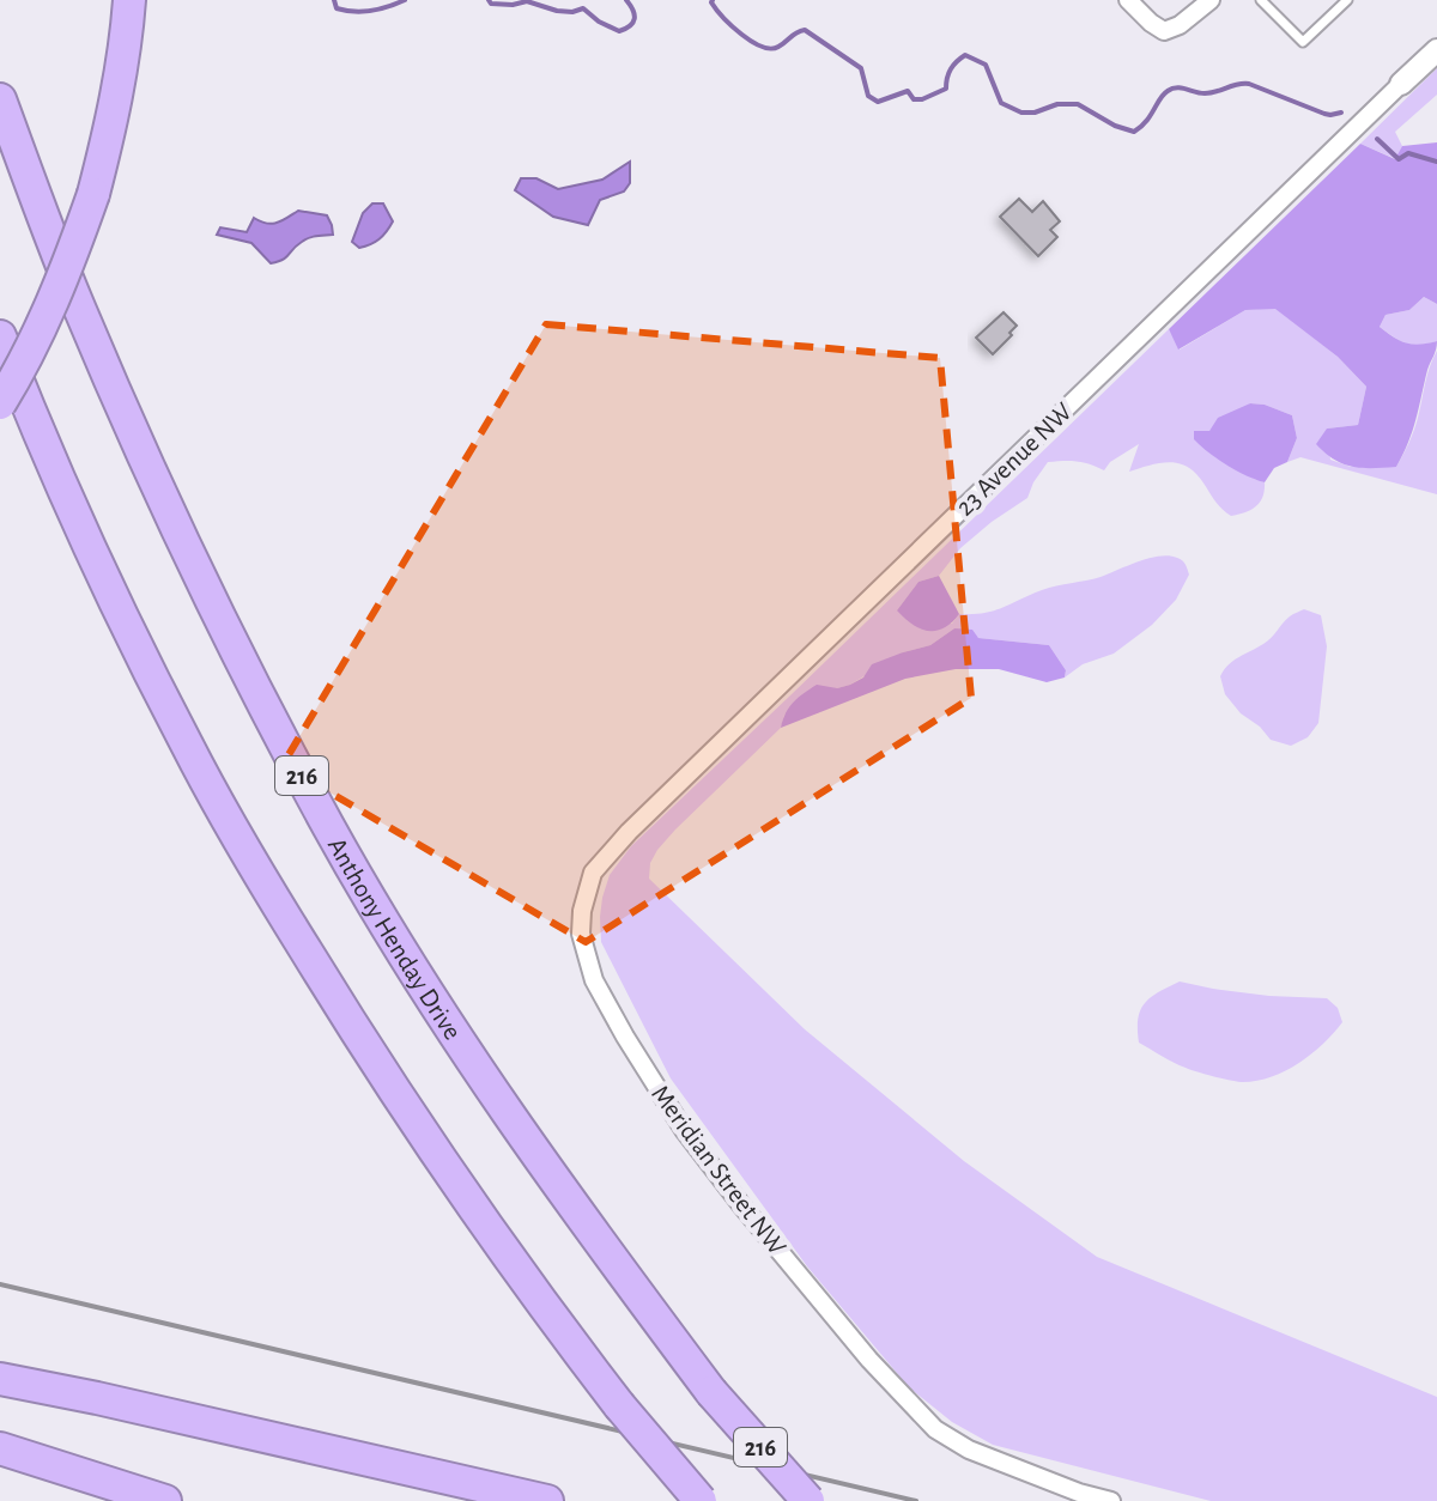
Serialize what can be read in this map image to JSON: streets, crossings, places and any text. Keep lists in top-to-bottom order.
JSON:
{
  "streets": {
    "highway": ["216", "Anthony Henday Drive"],
    "street": ["23 Avenue NW", "Meridian Street NW"]
  },
  "crossings": [
    ["23 Avenue NW", "Meridian Street NW"]
  ]
}
